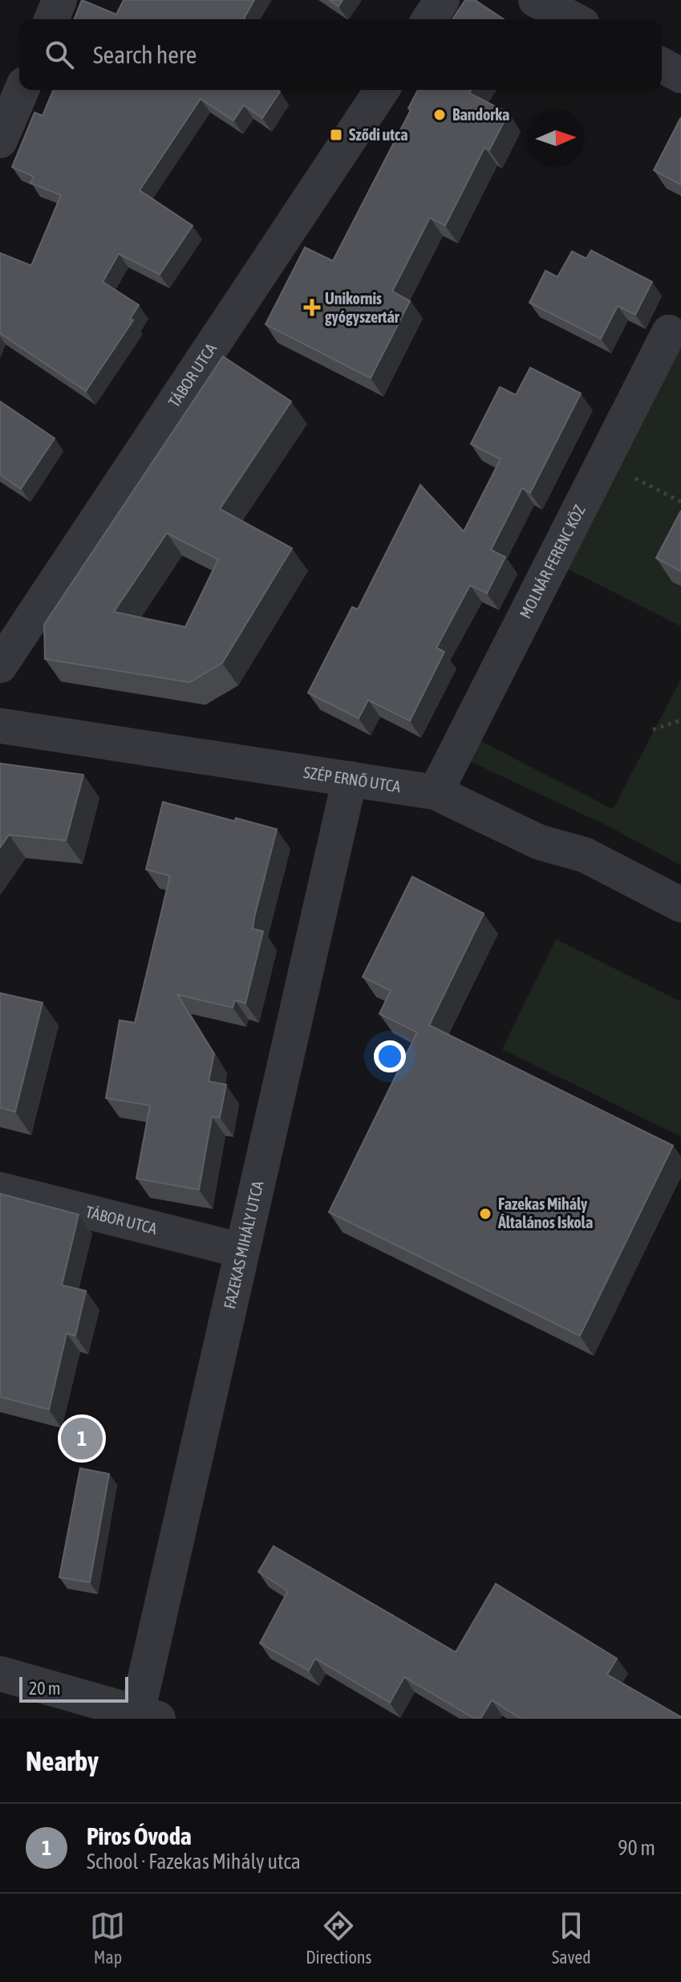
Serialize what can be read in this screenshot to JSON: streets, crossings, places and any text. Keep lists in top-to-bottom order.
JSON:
{
  "streets": {
    "street": [
      "TÁBOR UTCA",
      "MOLNÁR FERENC KÖZ",
      "SZÉP ERNŐ UTCA",
      "FAZEKAS MIHÁLY UTCA"
    ]
  },
  "crossings": [
    ["TÁBOR UTCA", "FAZEKAS MIHÁLY UTCA"],
    ["MOLNÁR FERENC KÖZ", "SZÉP ERNŐ UTCA"],
    ["SZÉP ERNŐ UTCA", "FAZEKAS MIHÁLY UTCA"]
  ],
  "places": {
    "other": ["Bandorka", "Fazekas Mihály Általános Iskola"],
    "transit": ["Sződi utca"],
    "health": ["Unikornis gyógyszertár"]
  },
  "scale_bar": "20 m",
  "north": "right",
  "page": {
    "search": "Search here",
    "pins": "1",
    "scale": "20 m",
    "heading": "Nearby",
    "list": [
      {
        "mark": "1",
        "name": "Piros Óvoda",
        "note": "School · Fazekas Mihály utca",
        "value": "90 m"
      }
    ],
    "nav": ["Map", "Directions", "Saved"]
  }
}
